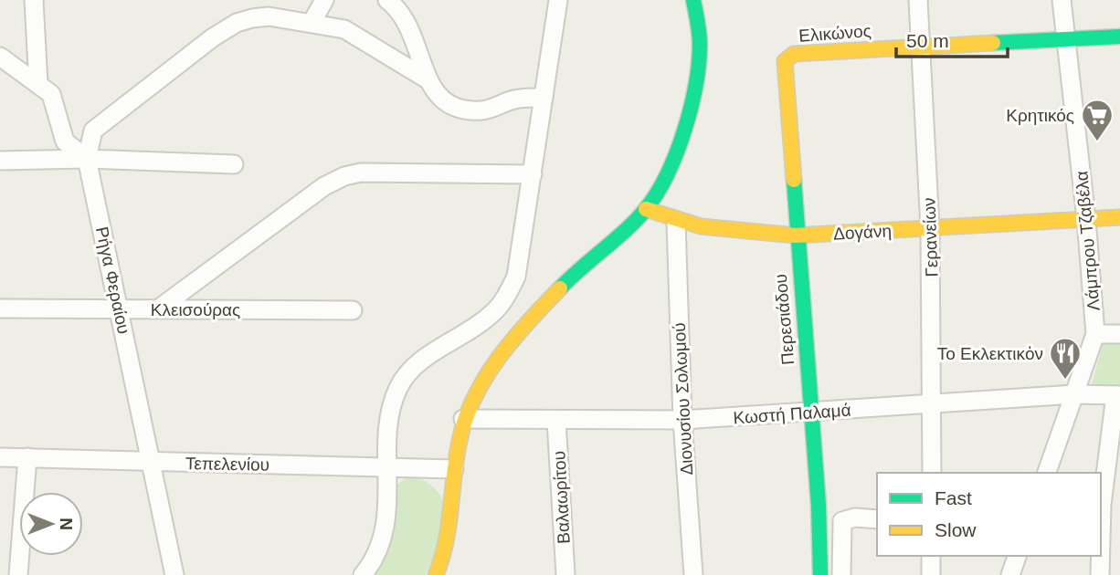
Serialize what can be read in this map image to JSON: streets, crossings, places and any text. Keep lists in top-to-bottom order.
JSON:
{
  "streets": {
    "street": [
      "Ελικώνος",
      "Δογάνη",
      "Γερανείων",
      "Λάμπρου Τζαβέλα",
      "Ρήγα Φεραίου",
      "Κλεισούρας",
      "Περεσιάδου",
      "Διονυσίου Σολωμού",
      "Κωστή Παλαμά",
      "Τεπελενίου",
      "Βαλαωρίτου"
    ]
  },
  "crossings": [
    ["Ελικώνος", "Γερανείων"],
    ["Ελικώνος", "Λάμπρου Τζαβέλα"],
    ["Ελικώνος", "Περεσιάδου"],
    ["Δογάνη", "Γερανείων"],
    ["Δογάνη", "Λάμπρου Τζαβέλα"],
    ["Δογάνη", "Περεσιάδου"],
    ["Δογάνη", "Διονυσίου Σολωμού"],
    ["Γερανείων", "Κωστή Παλαμά"],
    ["Λάμπρου Τζαβέλα", "Κωστή Παλαμά"],
    ["Ρήγα Φεραίου", "Κλεισούρας"],
    ["Ρήγα Φεραίου", "Τεπελενίου"],
    ["Περεσιάδου", "Κωστή Παλαμά"],
    ["Διονυσίου Σολωμού", "Κωστή Παλαμά"],
    ["Κωστή Παλαμά", "Βαλαωρίτου"]
  ],
  "places": {
    "supermarket": ["Κρητικός"],
    "restaurant": ["Το Εκλεκτικὀν"]
  },
  "legend": ["Fast", "Slow"],
  "scale_bar": "50 m",
  "north": "right"
}
